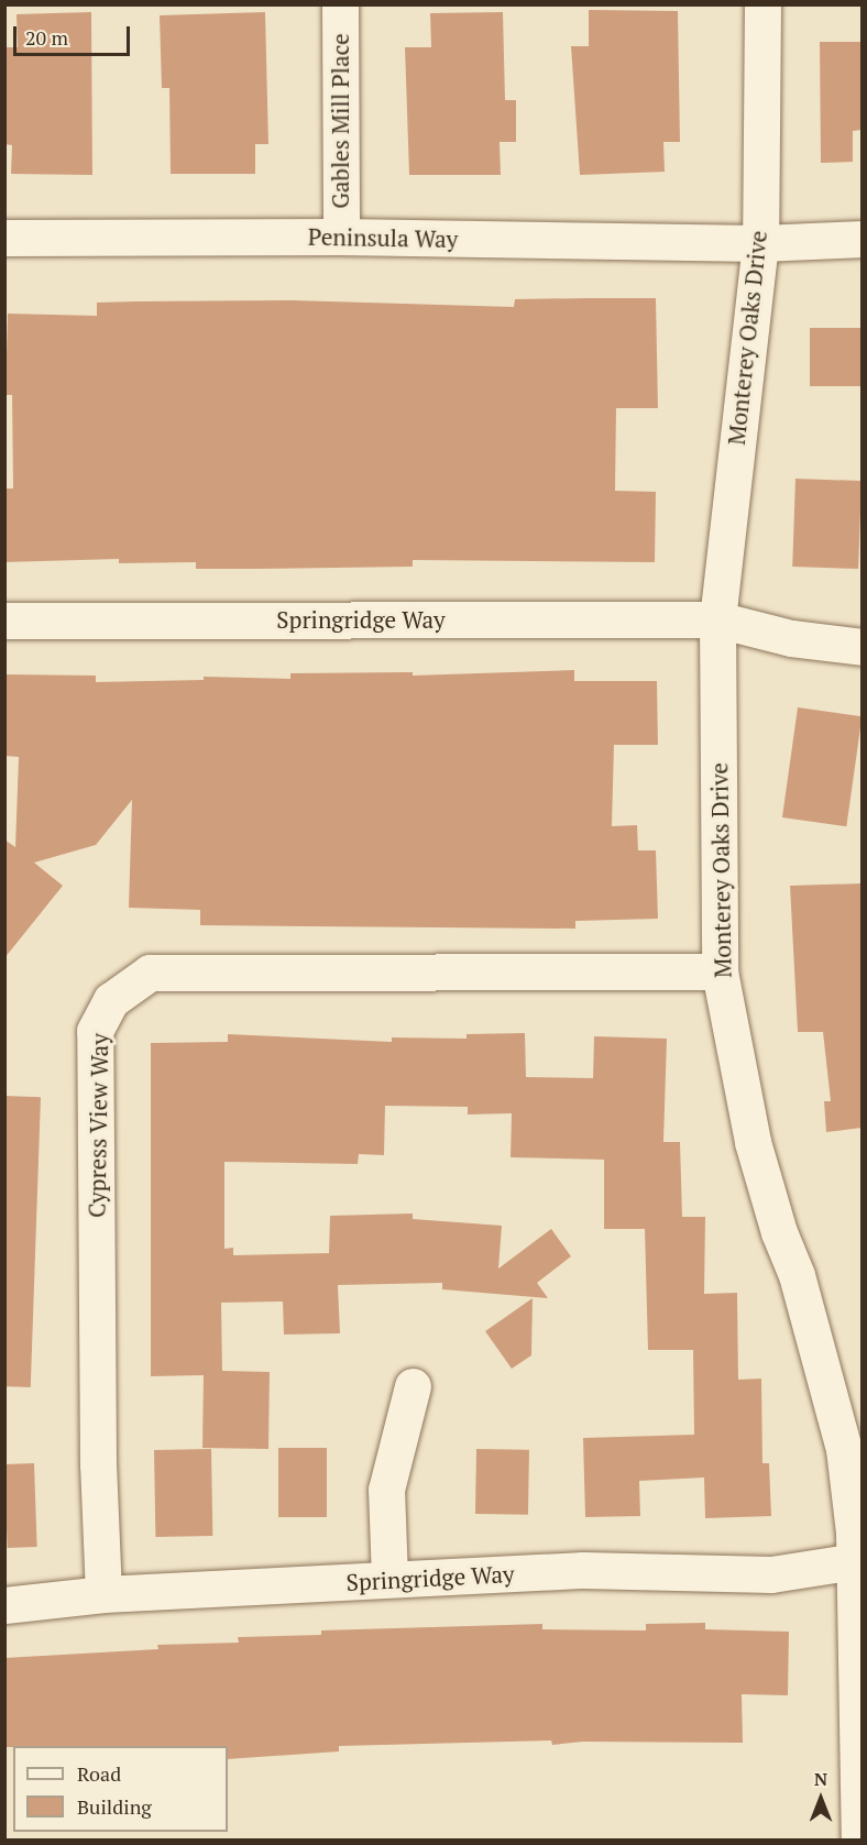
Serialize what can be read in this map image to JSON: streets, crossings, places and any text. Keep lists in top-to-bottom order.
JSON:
{
  "streets": {
    "street": [
      "Gables Mill Place",
      "Peninsula Way",
      "Monterey Oaks Drive",
      "Springridge Way",
      "Cypress View Way"
    ]
  },
  "crossings": [
    ["Gables Mill Place", "Peninsula Way"],
    ["Peninsula Way", "Monterey Oaks Drive"],
    ["Monterey Oaks Drive", "Springridge Way"],
    ["Monterey Oaks Drive", "Cypress View Way"],
    ["Springridge Way", "Cypress View Way"]
  ],
  "legend": ["Road", "Building"],
  "scale_bar": "20 m",
  "north": "top"
}
